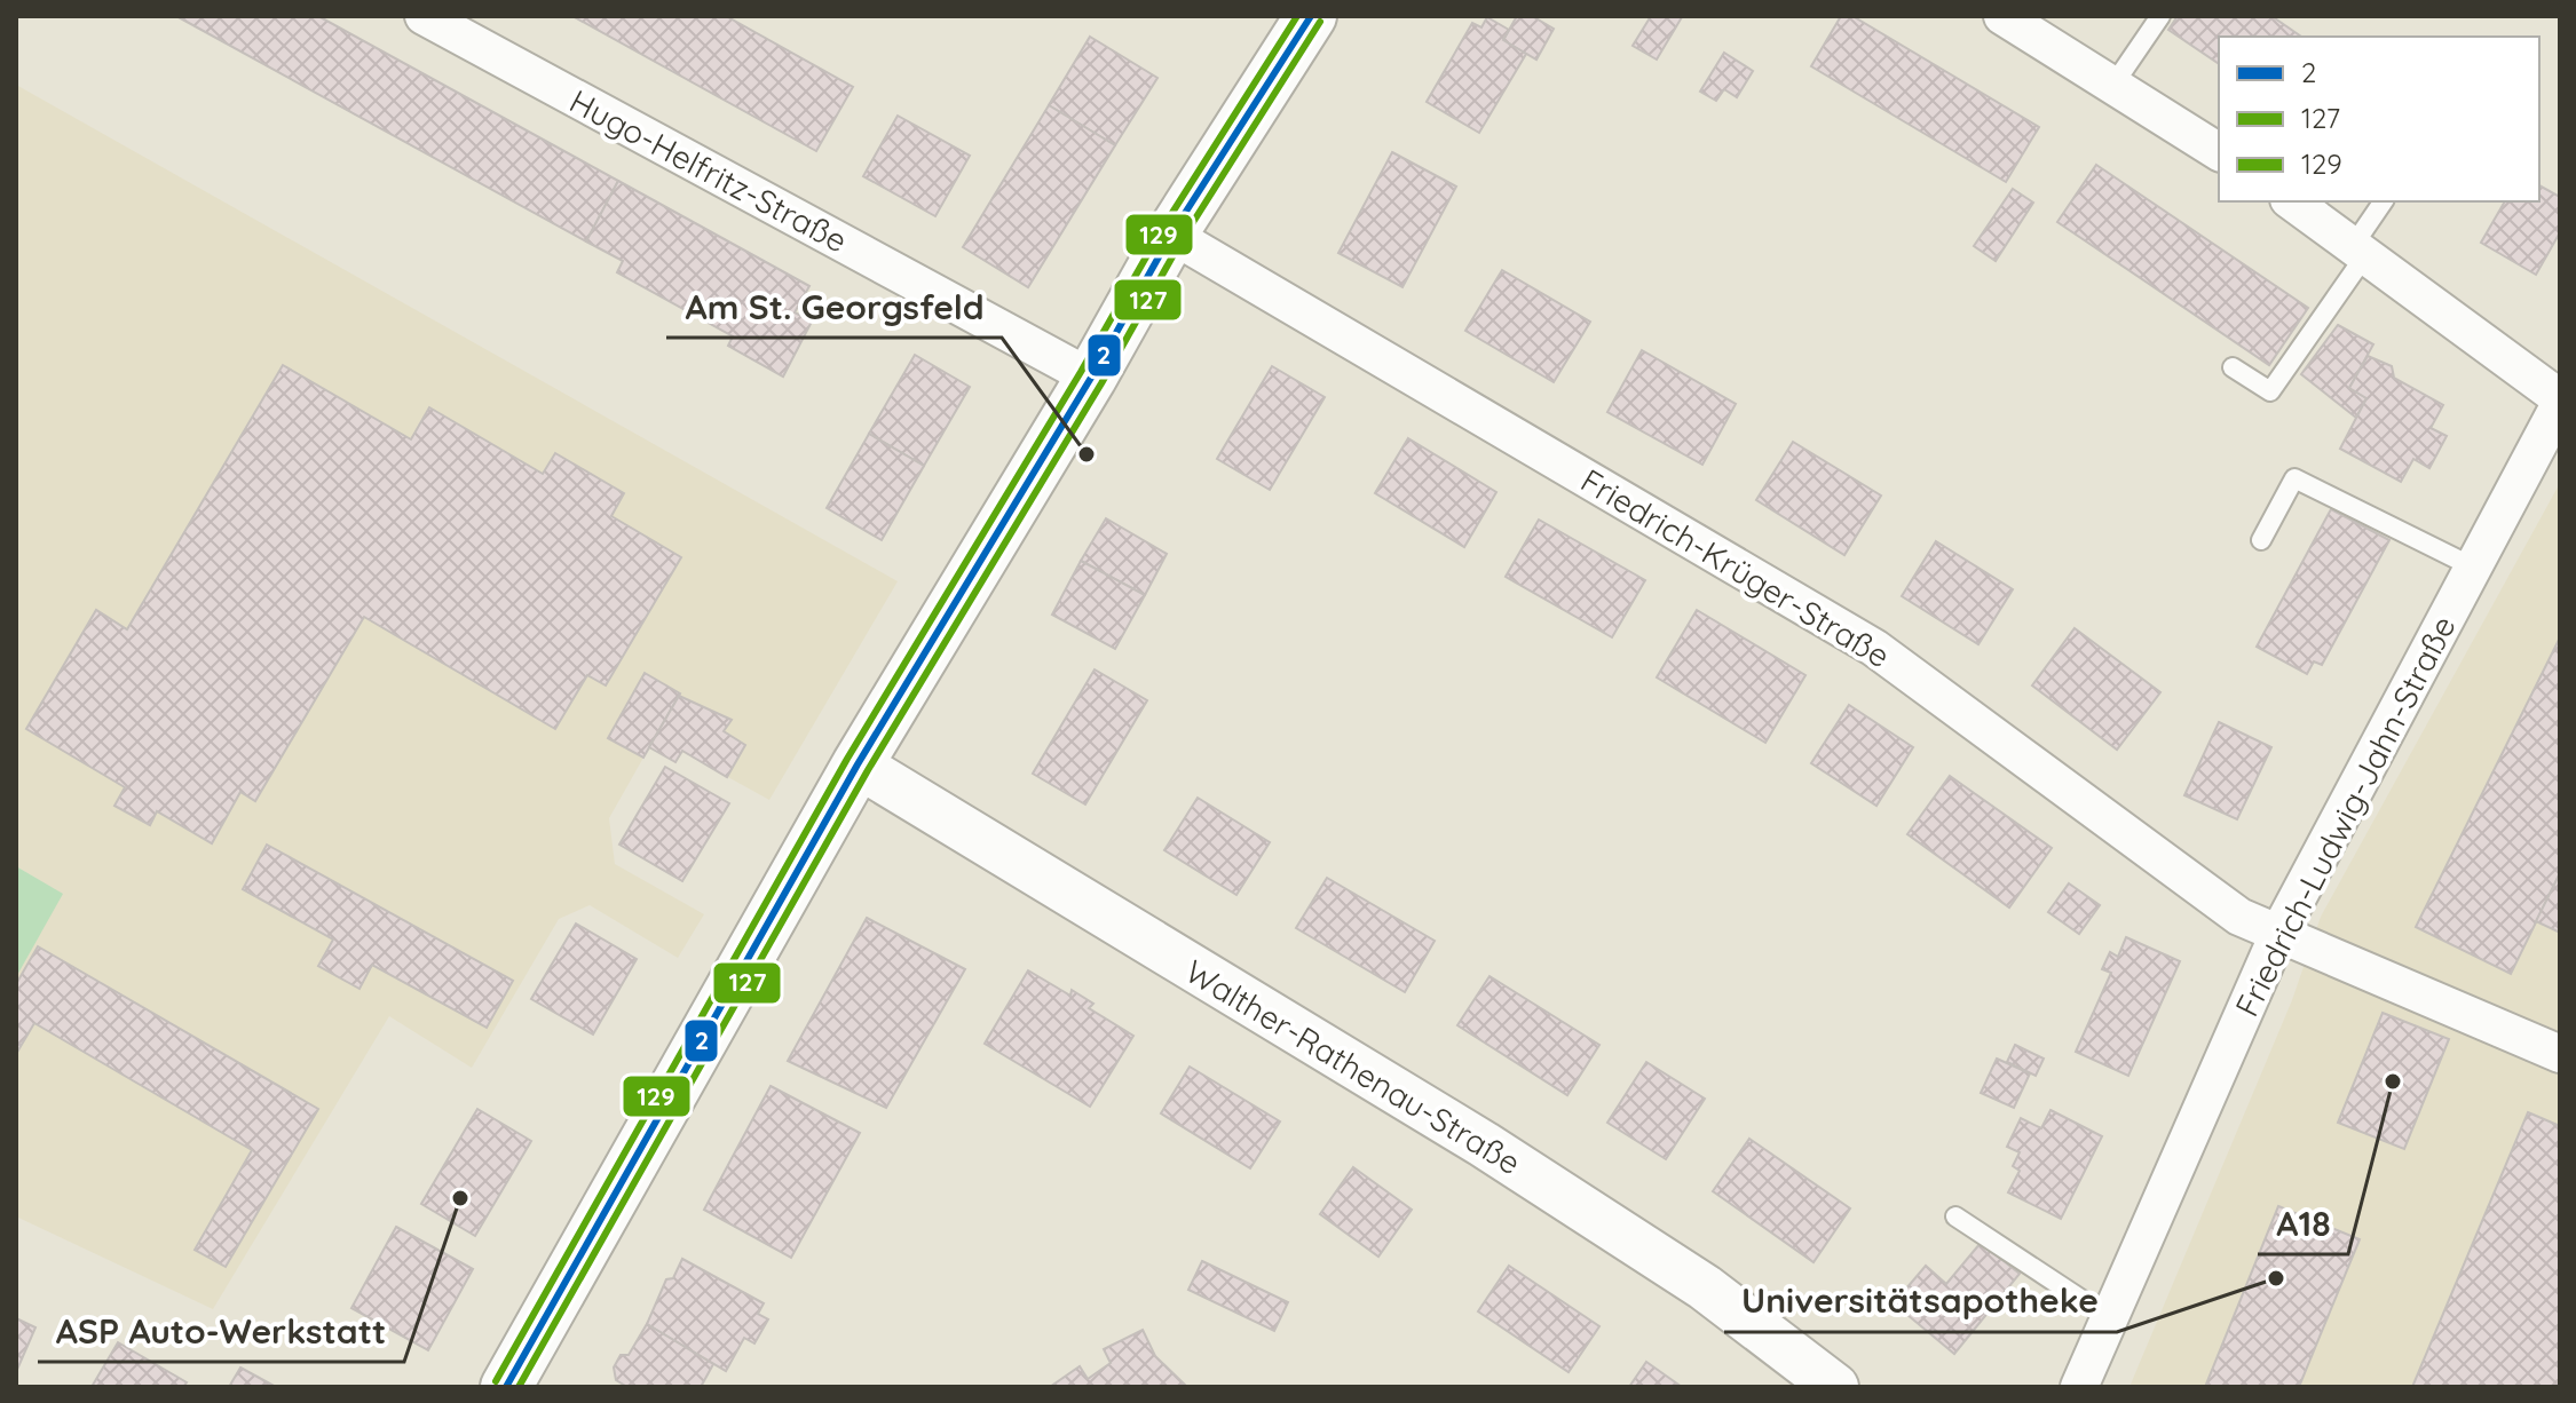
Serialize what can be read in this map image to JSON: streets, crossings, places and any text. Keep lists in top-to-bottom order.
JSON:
{
  "streets": {
    "street": [
      "Hugo-Helfritz-Straße",
      "Friedrich-Krüger-Straße",
      "Friedrich-Ludwig-Jahn-Straße",
      "Walther-Rathenau-Straße"
    ]
  },
  "crossings": [
    ["Friedrich-Krüger-Straße", "Friedrich-Ludwig-Jahn-Straße"]
  ],
  "places": [
    "Am St. Georgsfeld",
    "A18",
    "ASP Auto-Werkstatt",
    "Universitätsapotheke"
  ],
  "lines": ["transit line 2", "transit line 129", "transit line 127"],
  "legend": ["2", "127", "129"]
}
